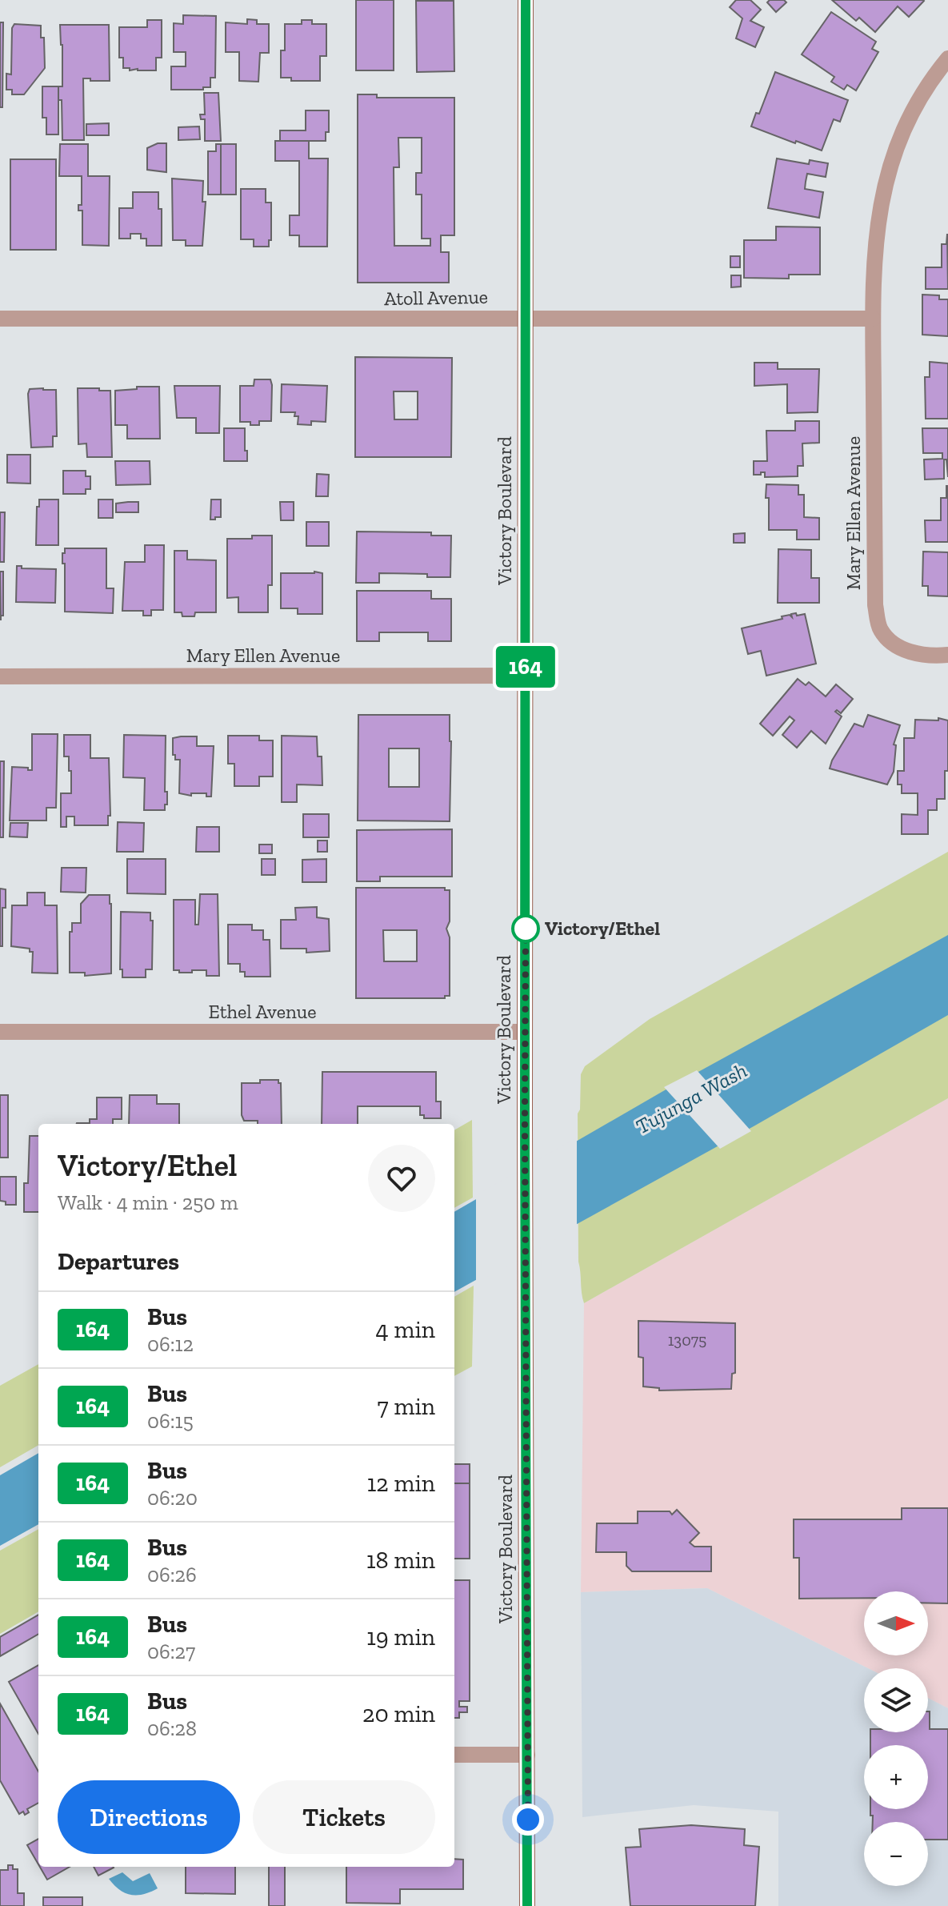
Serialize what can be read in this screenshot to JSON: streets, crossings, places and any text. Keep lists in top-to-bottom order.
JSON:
{
  "streets": {
    "main road": ["Victory Boulevard"],
    "street": ["Atoll Avenue", "Mary Ellen Avenue", "Ethel Avenue"]
  },
  "crossings": [
    ["Atoll Avenue", "Victory Boulevard"],
    ["Atoll Avenue", "Mary Ellen Avenue"],
    ["Victory Boulevard", "Mary Ellen Avenue"],
    ["Victory Boulevard", "Ethel Avenue"]
  ],
  "water": ["Tujunga Wash"],
  "places": ["Victory/Ethel"],
  "lines": ["bus line 164"],
  "house_numbers": ["13075"],
  "north": "right",
  "page": {
    "on_map": "164",
    "heading": [
      ["Victory/Ethel", "Walk · 4 min · 250 m"],
      "Departures"
    ],
    "list": [
      {
        "mark": "164",
        "name": "Bus",
        "note": "06:12",
        "value": "4 min"
      },
      {
        "mark": "164",
        "name": "Bus",
        "note": "06:15",
        "value": "7 min"
      },
      {
        "mark": "164",
        "name": "Bus",
        "note": "06:20",
        "value": "12 min"
      },
      {
        "mark": "164",
        "name": "Bus",
        "note": "06:26",
        "value": "18 min"
      },
      {
        "mark": "164",
        "name": "Bus",
        "note": "06:27",
        "value": "19 min"
      },
      {
        "mark": "164",
        "name": "Bus",
        "note": "06:28",
        "value": "20 min"
      }
    ],
    "map_buttons": ["+", "−"],
    "buttons": ["Directions", "Tickets"]
  }
}
